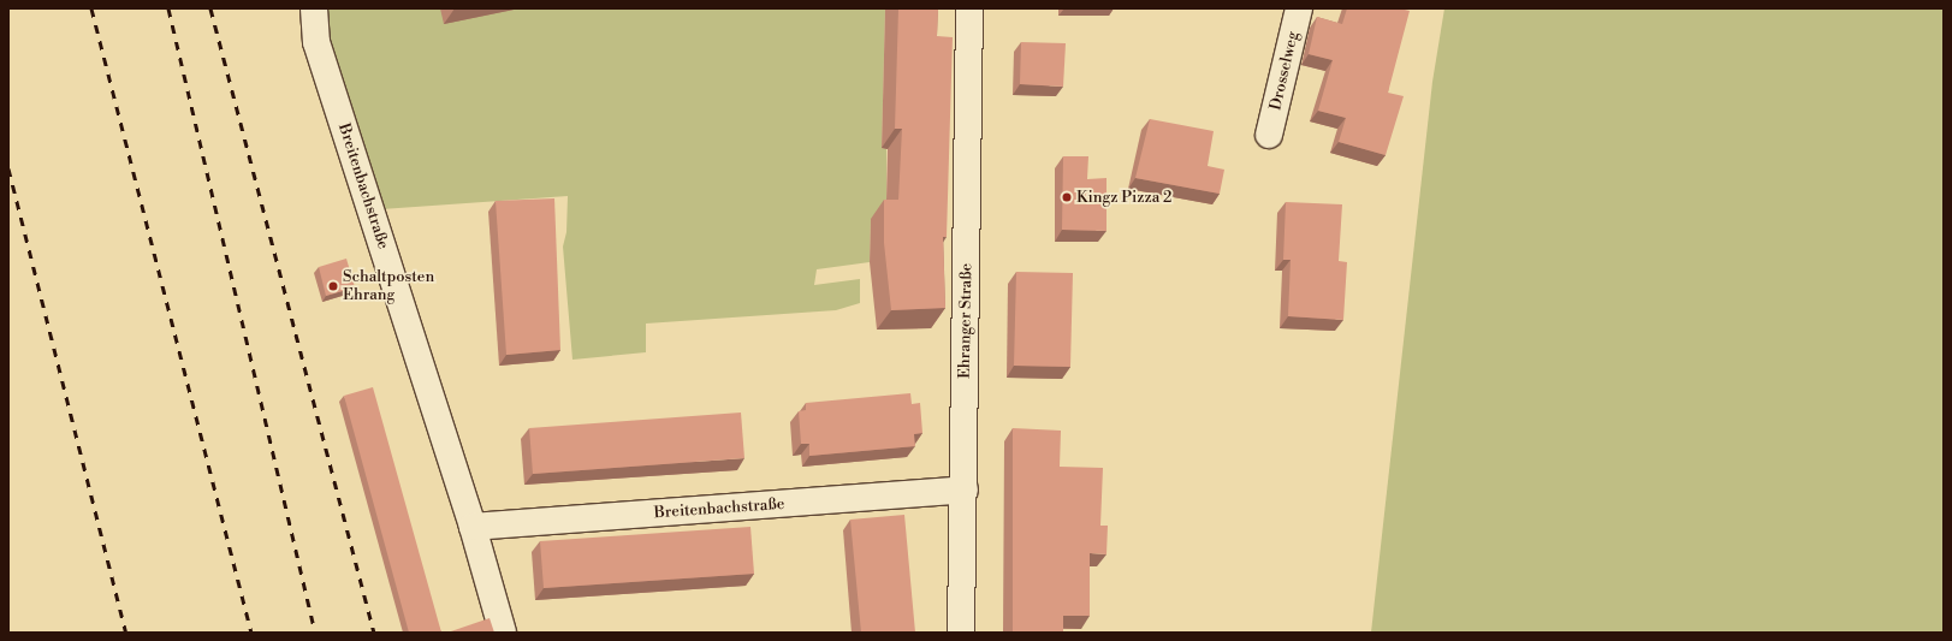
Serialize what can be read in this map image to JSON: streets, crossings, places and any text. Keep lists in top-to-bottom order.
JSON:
{
  "streets": {
    "street": ["Drosselweg", "Breitenbachstraße", "Ehranger Straße"]
  },
  "crossings": [
    ["Breitenbachstraße", "Ehranger Straße"]
  ],
  "places": ["Kingz Pizza 2", "Schaltposten Ehrang"]
}
